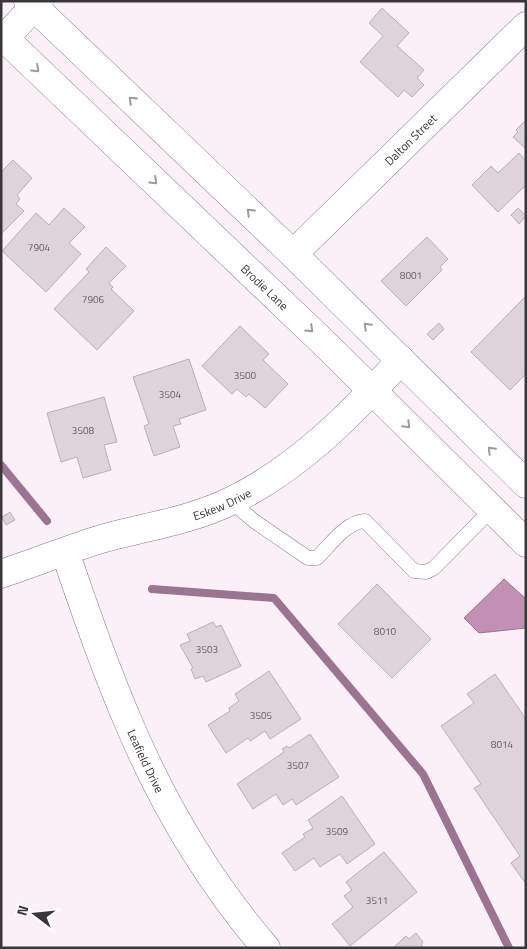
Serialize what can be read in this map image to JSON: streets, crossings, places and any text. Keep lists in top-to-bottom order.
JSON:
{
  "streets": {
    "main road": [
      "Dalton Street",
      "Brodie Lane",
      "Eskew Drive",
      "Leafield Drive"
    ]
  },
  "crossings": [
    ["Brodie Lane", "Eskew Drive"],
    ["Eskew Drive", "Leafield Drive"]
  ],
  "house_numbers": [
    "7904",
    "8001",
    "7906",
    "3500",
    "3504",
    "3508",
    "8010",
    "3503",
    "3505",
    "8014",
    "3507",
    "3509",
    "3511"
  ],
  "north": "left"
}
